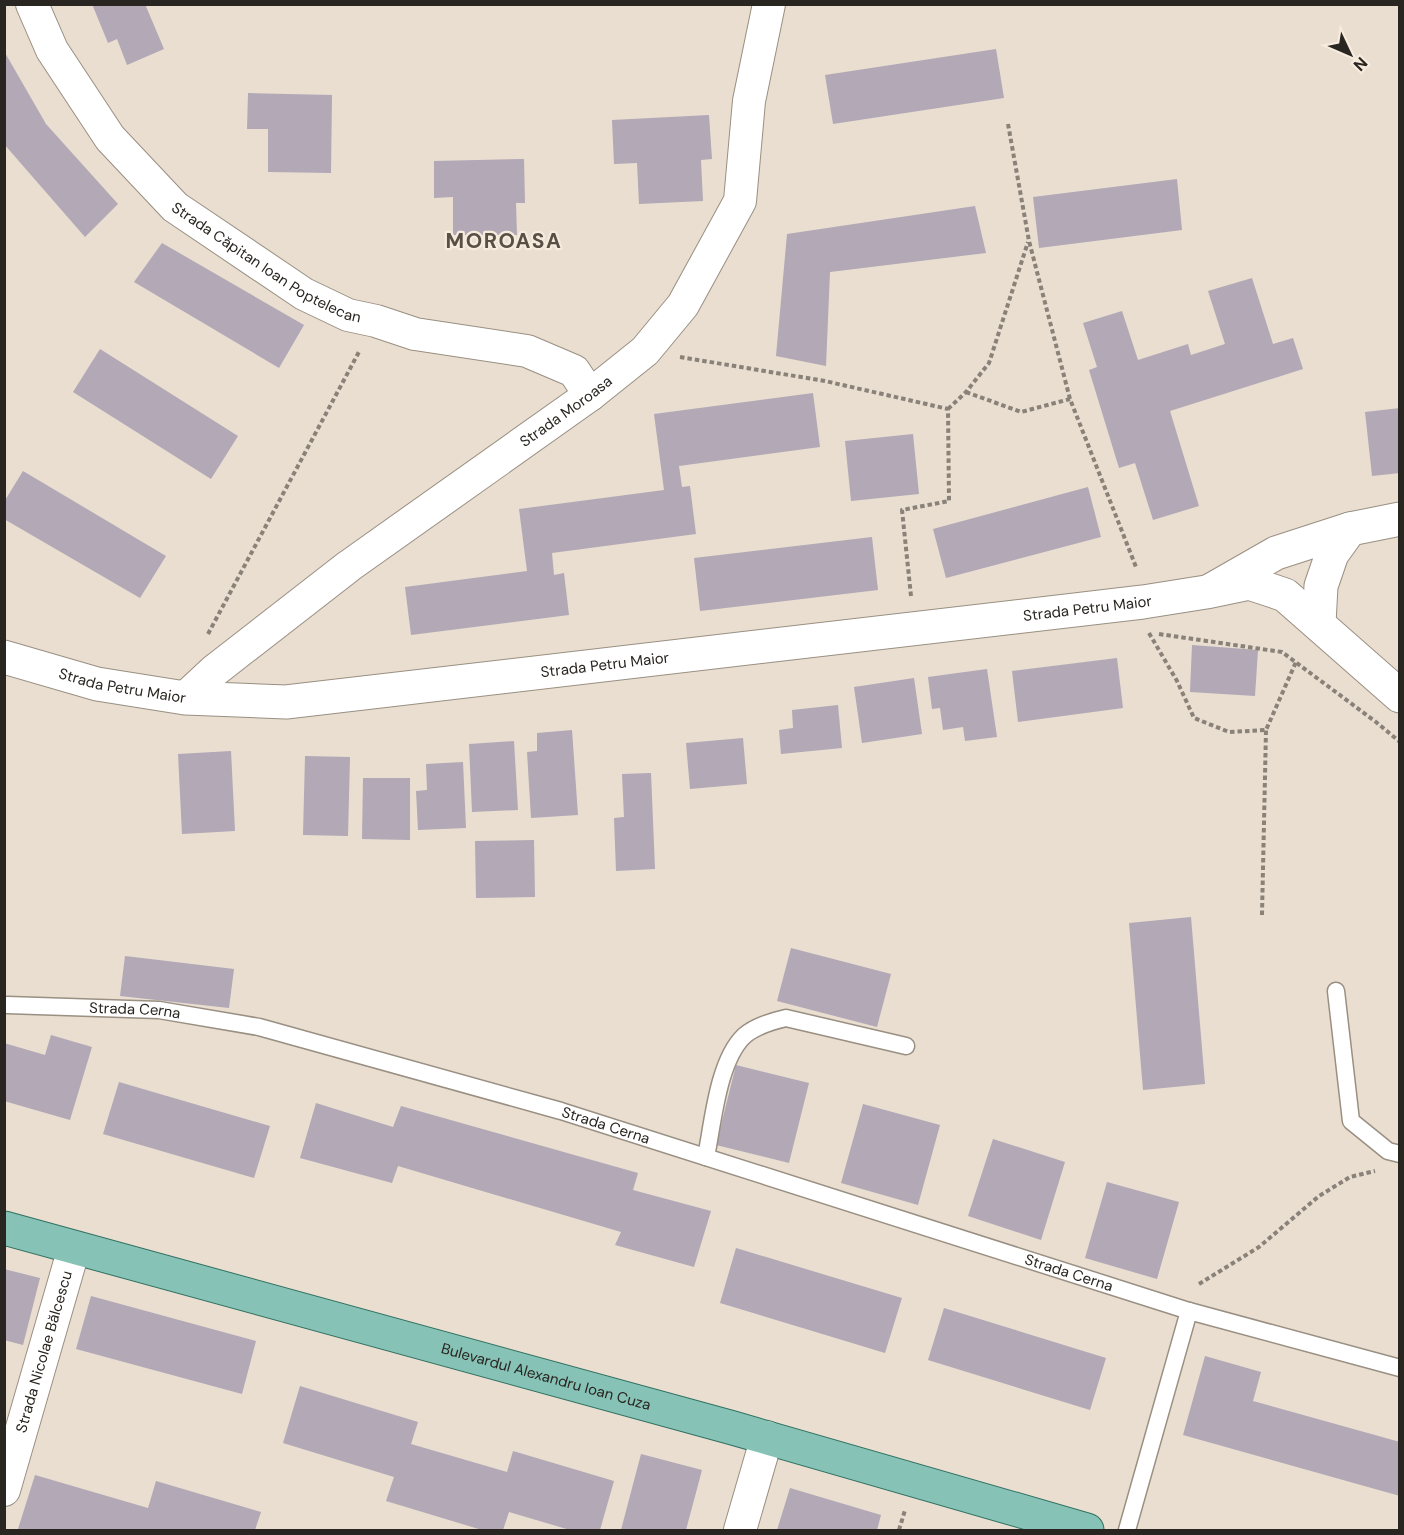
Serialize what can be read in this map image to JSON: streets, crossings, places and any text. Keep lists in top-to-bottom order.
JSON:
{
  "streets": {
    "main road": ["Strada Petru Maior", "Bulevardul Alexandru Ioan Cuza"],
    "street": ["Strada Căpitan Ioan Poptelecan", "Strada Moroasa", "Strada Nicolae Bălcescu"],
    "lane": ["Strada Cerna"]
  },
  "crossings": [
    ["Strada Căpitan Ioan Poptelecan", "Strada Moroasa"],
    ["Strada Moroasa", "Strada Petru Maior"],
    ["Strada Nicolae Bălcescu", "Bulevardul Alexandru Ioan Cuza"]
  ],
  "districts": ["MOROASA"],
  "north": "bottom right"
}
